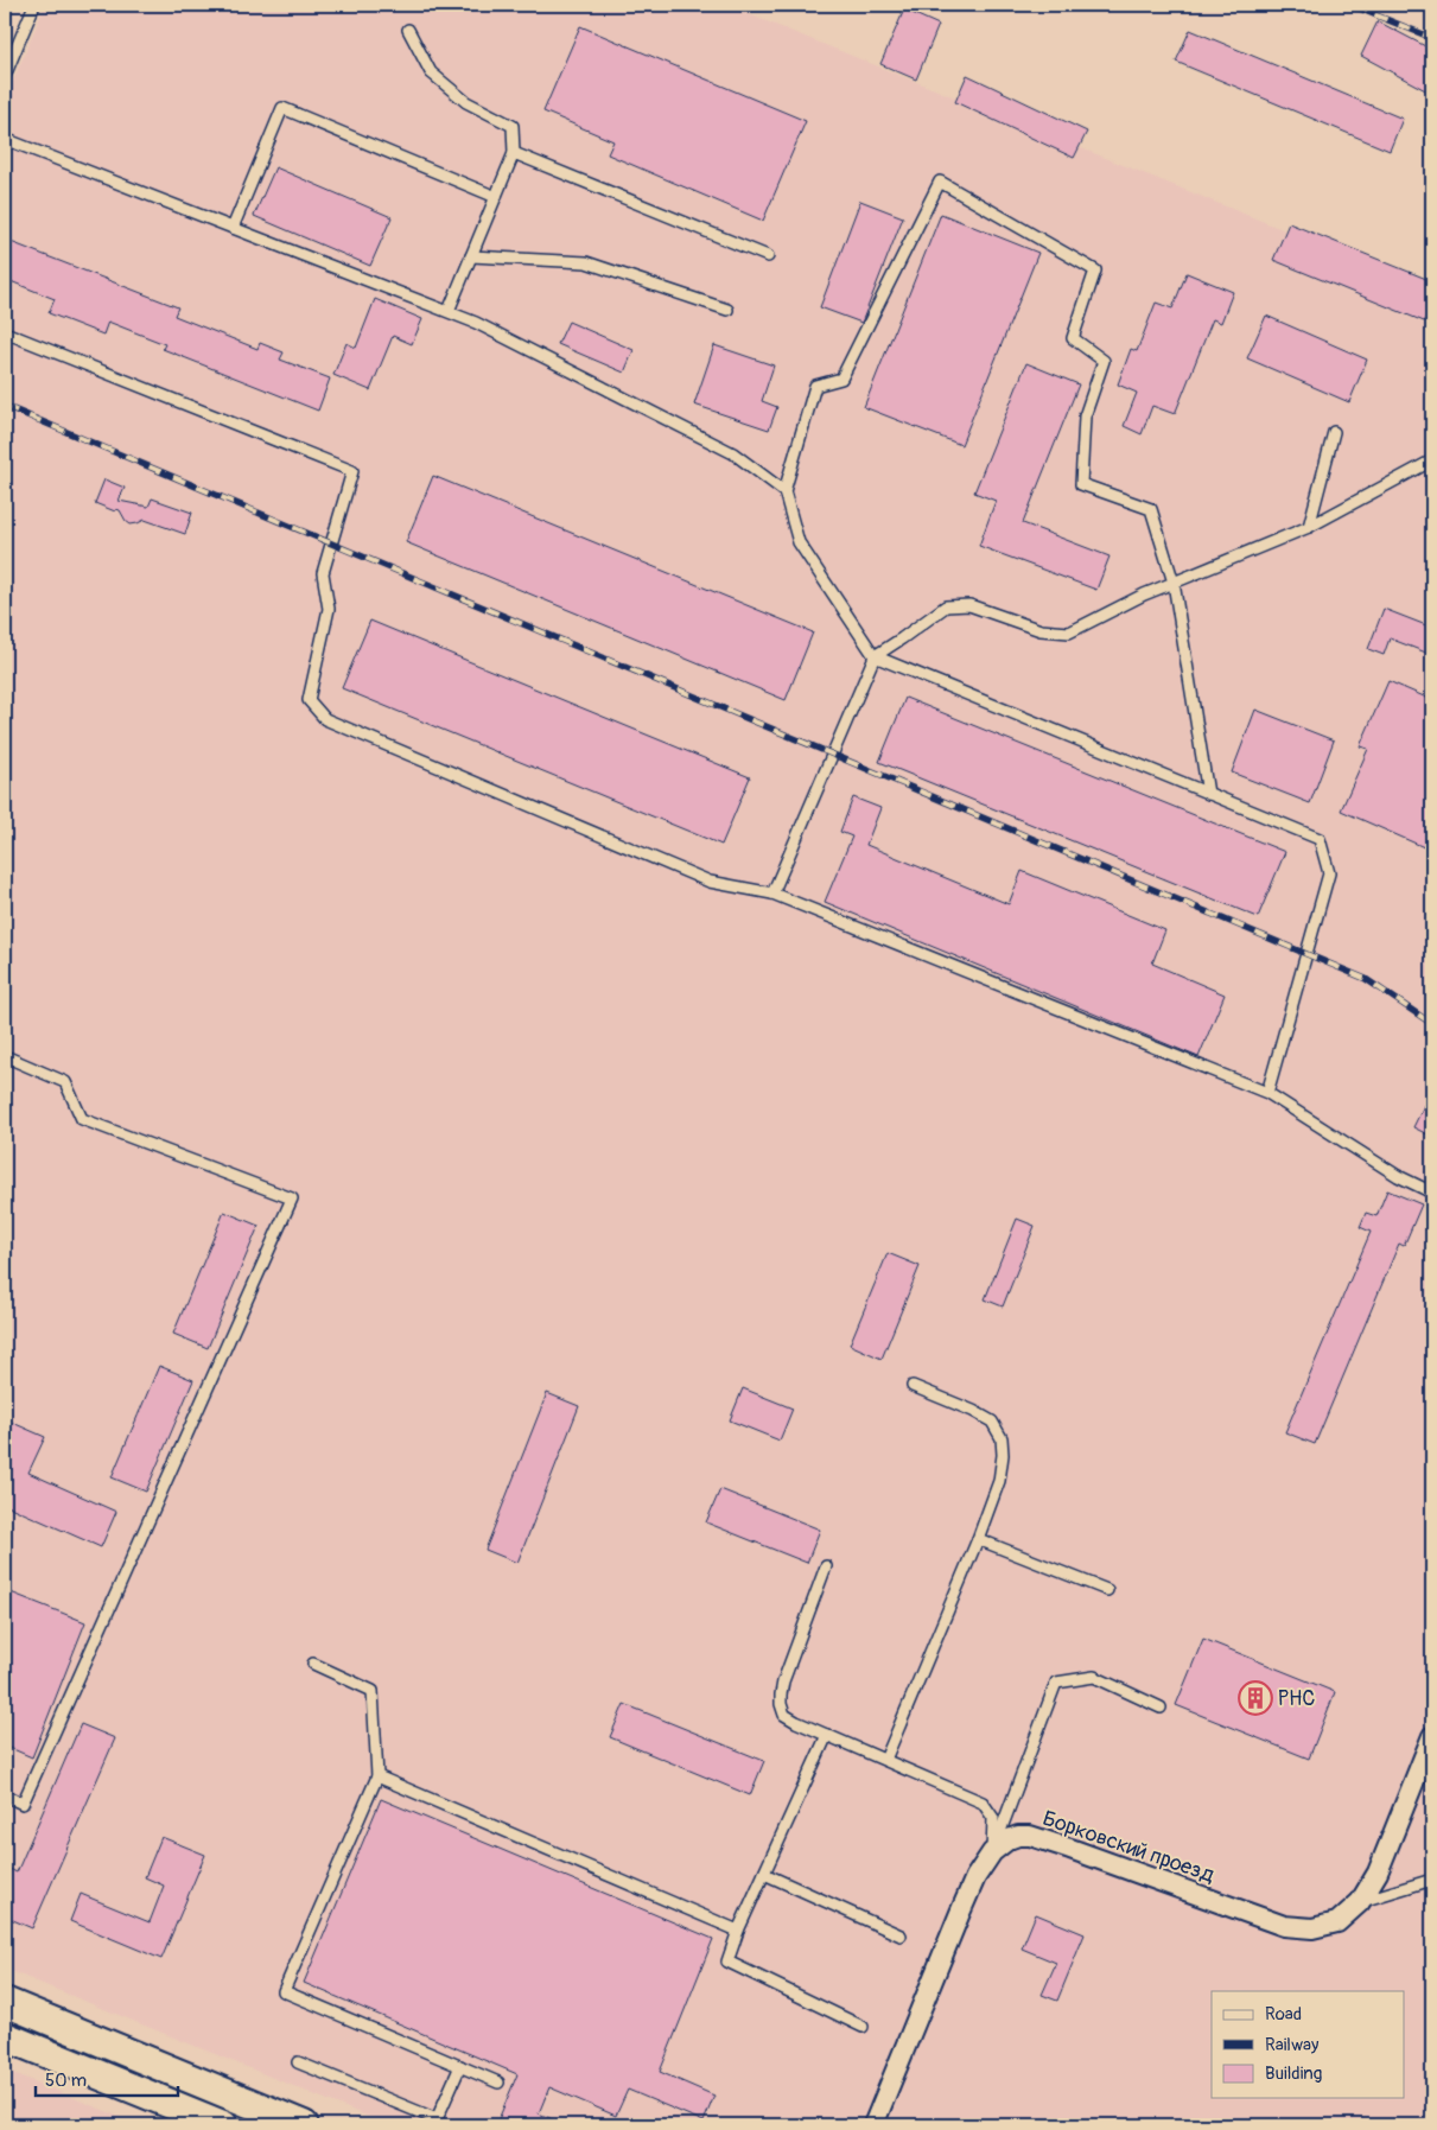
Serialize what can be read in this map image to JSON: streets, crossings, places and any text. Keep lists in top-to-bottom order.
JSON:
{
  "streets": {
    "street": ["Борковский проезд"]
  },
  "places": {
    "building": ["РНС"]
  },
  "legend": ["Road", "Railway", "Building"],
  "scale_bar": "50 m"
}
